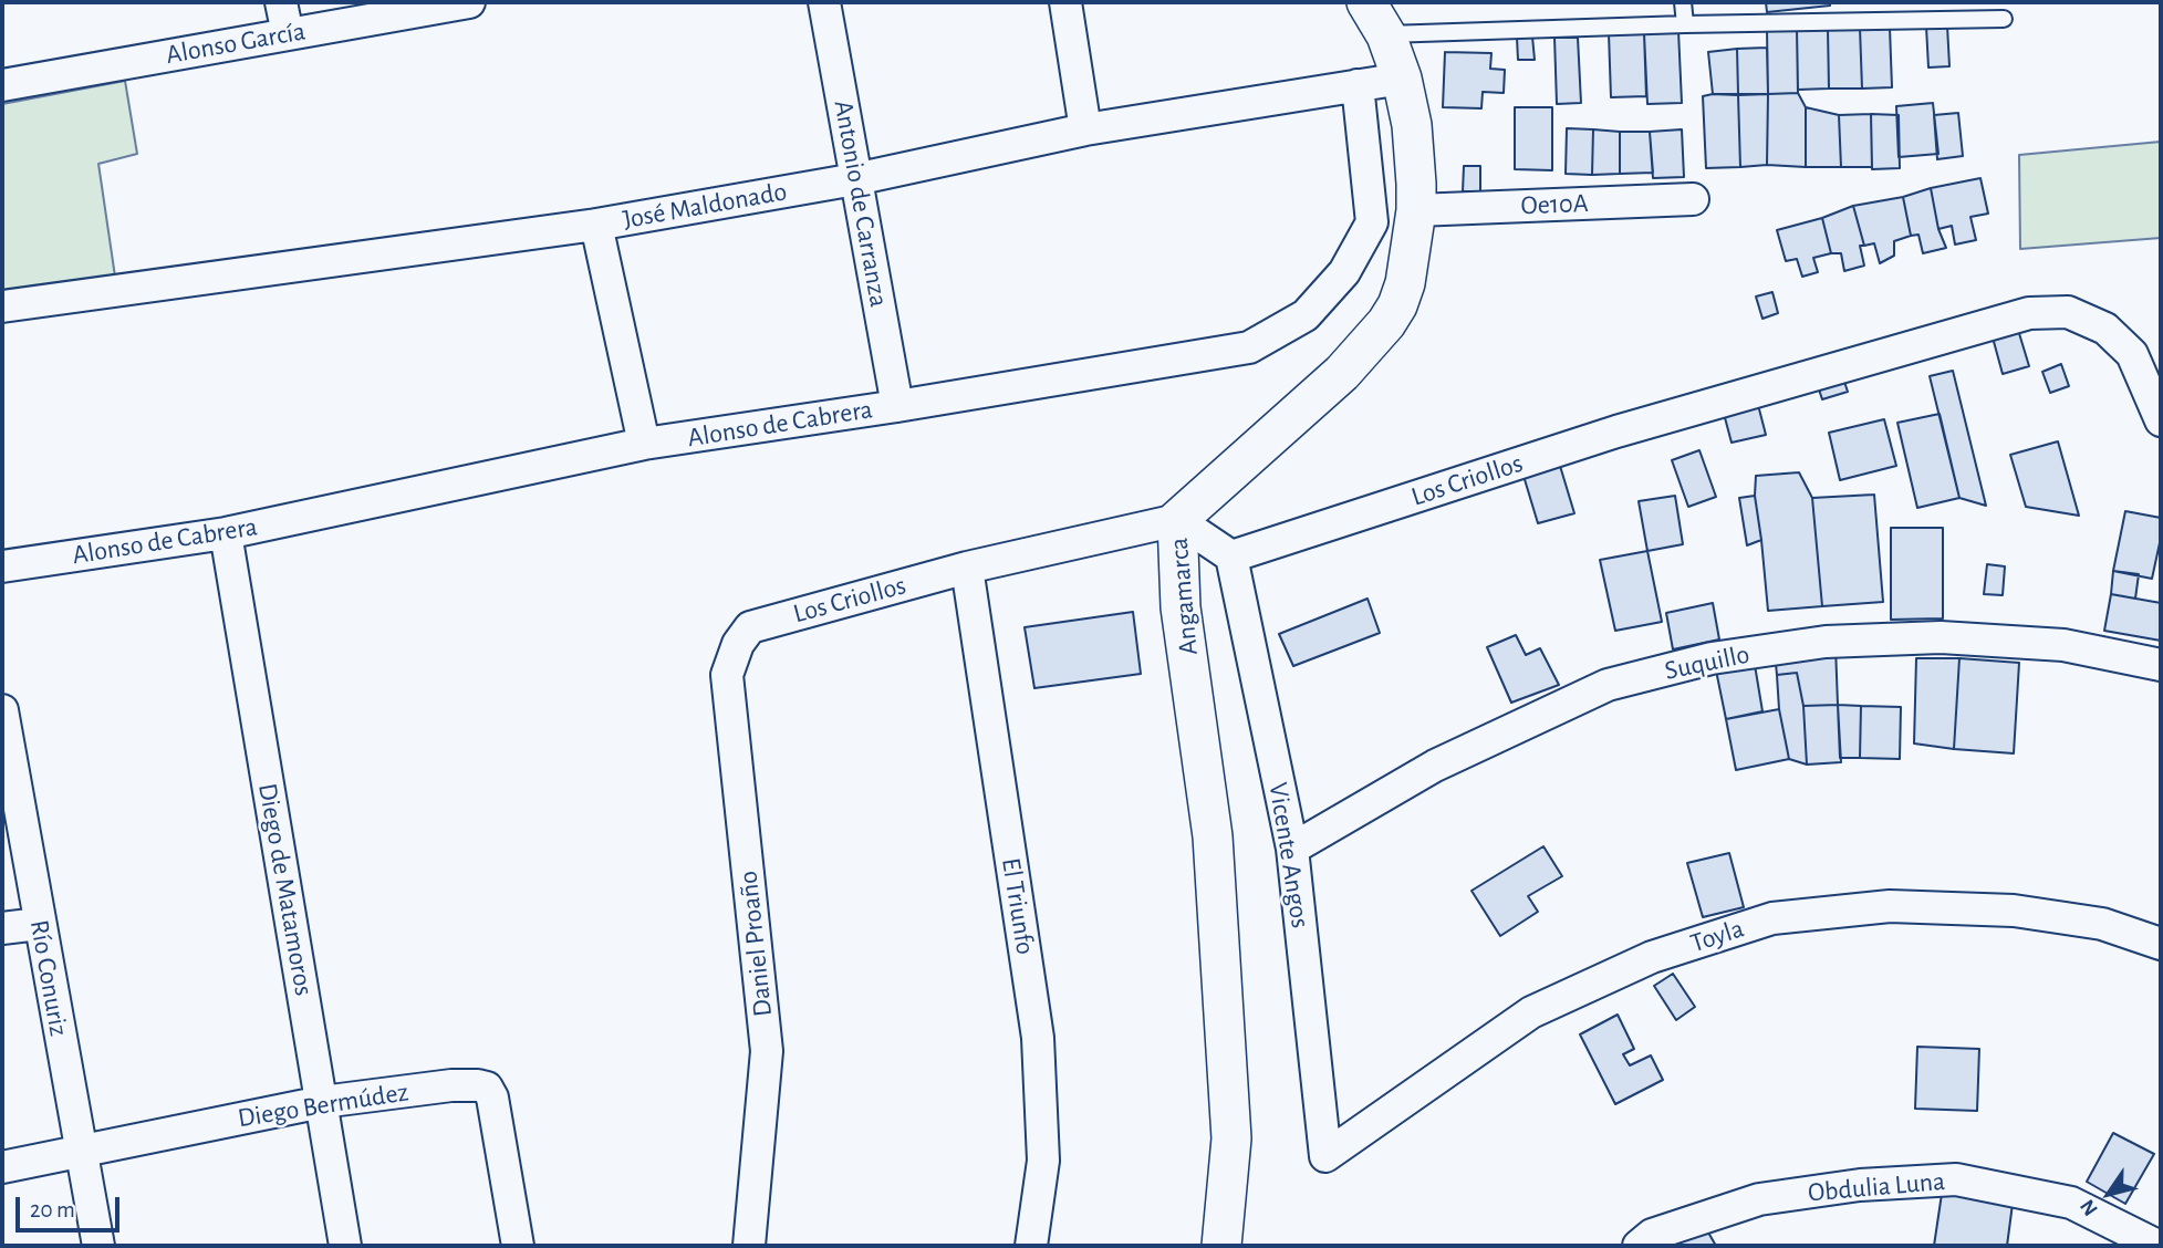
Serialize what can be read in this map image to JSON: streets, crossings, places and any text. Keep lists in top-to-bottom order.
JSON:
{
  "streets": {
    "street": [
      "Alonso García",
      "Antonio de Carranza",
      "Oe10A",
      "José Maldonado",
      "Alonso de Cabrera",
      "Los Criollos",
      "Angamarca",
      "Suquillo",
      "Vicente Angos",
      "Diego de Matamoros",
      "El Triunfo",
      "Toyla",
      "Daniel Proaño",
      "Río Conuriz",
      "Diego Bermúdez",
      "Obdulia Luna"
    ]
  },
  "crossings": [
    ["Antonio de Carranza", "José Maldonado"],
    ["Antonio de Carranza", "Alonso de Cabrera"],
    ["Oe10A", "Angamarca"],
    ["José Maldonado", "Alonso de Cabrera"],
    ["José Maldonado", "Angamarca"],
    ["Alonso de Cabrera", "Diego de Matamoros"],
    ["Los Criollos", "Angamarca"],
    ["Los Criollos", "Vicente Angos"],
    ["Los Criollos", "El Triunfo"],
    ["Los Criollos", "Daniel Proaño"],
    ["Suquillo", "Vicente Angos"],
    ["Vicente Angos", "Toyla"],
    ["Diego de Matamoros", "Diego Bermúdez"],
    ["Río Conuriz", "Diego Bermúdez"]
  ],
  "scale_bar": "20 m",
  "north": "bottom left"
}
